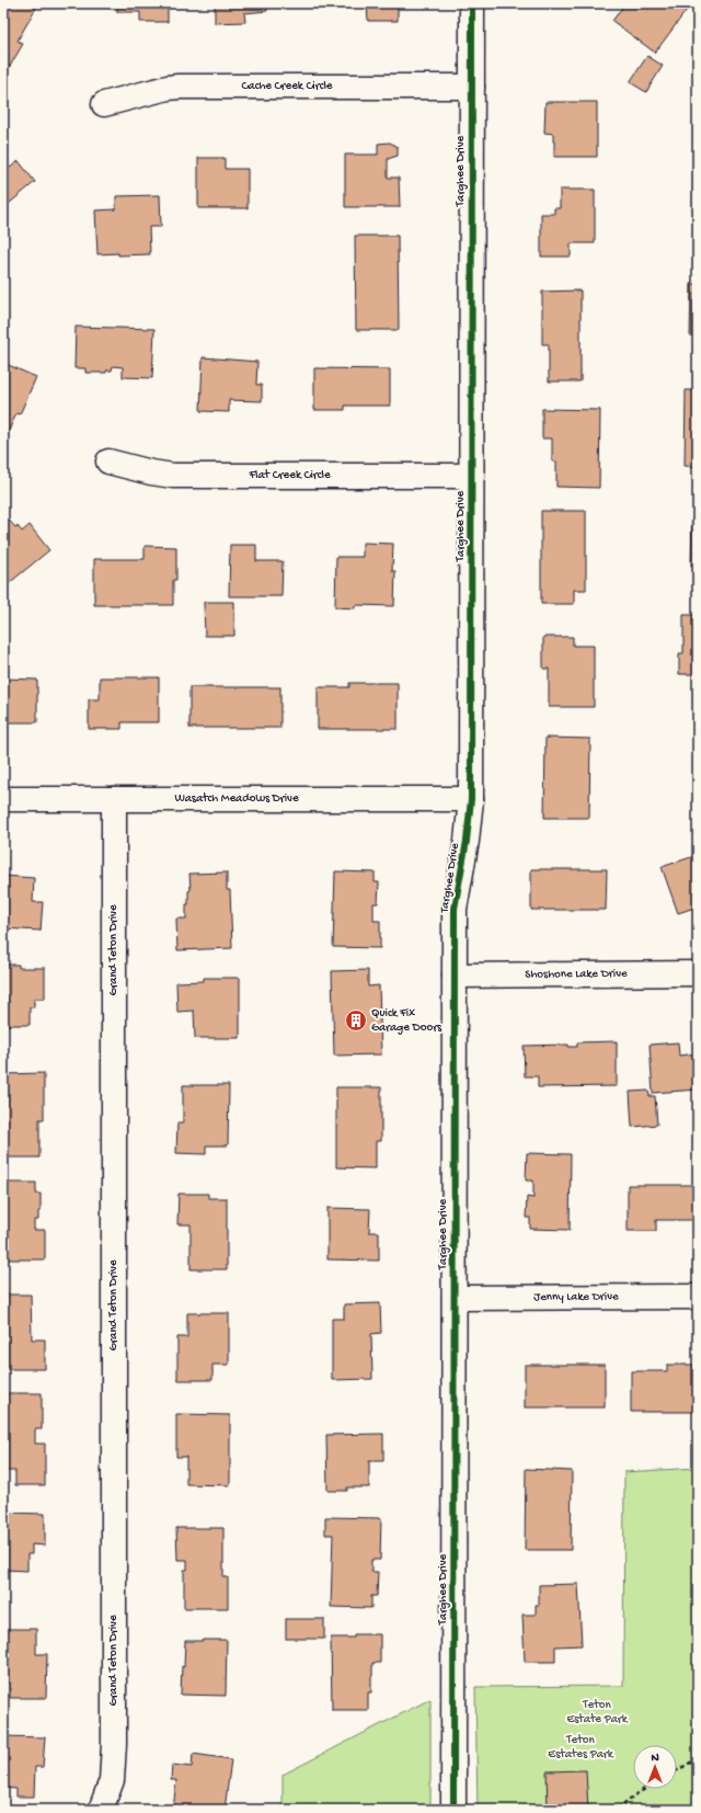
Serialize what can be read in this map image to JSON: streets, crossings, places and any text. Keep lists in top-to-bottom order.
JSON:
{
  "streets": {
    "street": [
      "Cache Creek Circle",
      "Targhee Drive",
      "Flat Creek Circle",
      "Wasatch Meadows Drive",
      "Grand Teton Drive",
      "Shoshone Lake Drive",
      "Jenny Lake Drive"
    ]
  },
  "crossings": [
    ["Cache Creek Circle", "Targhee Drive"],
    ["Targhee Drive", "Flat Creek Circle"],
    ["Targhee Drive", "Wasatch Meadows Drive"],
    ["Targhee Drive", "Shoshone Lake Drive"],
    ["Targhee Drive", "Jenny Lake Drive"],
    ["Wasatch Meadows Drive", "Grand Teton Drive"]
  ],
  "parks": ["Teton Estate Park", "Teton Estates Park"],
  "places": {
    "building": ["Quick Fix Garage Doors"]
  },
  "north": "top"
}
